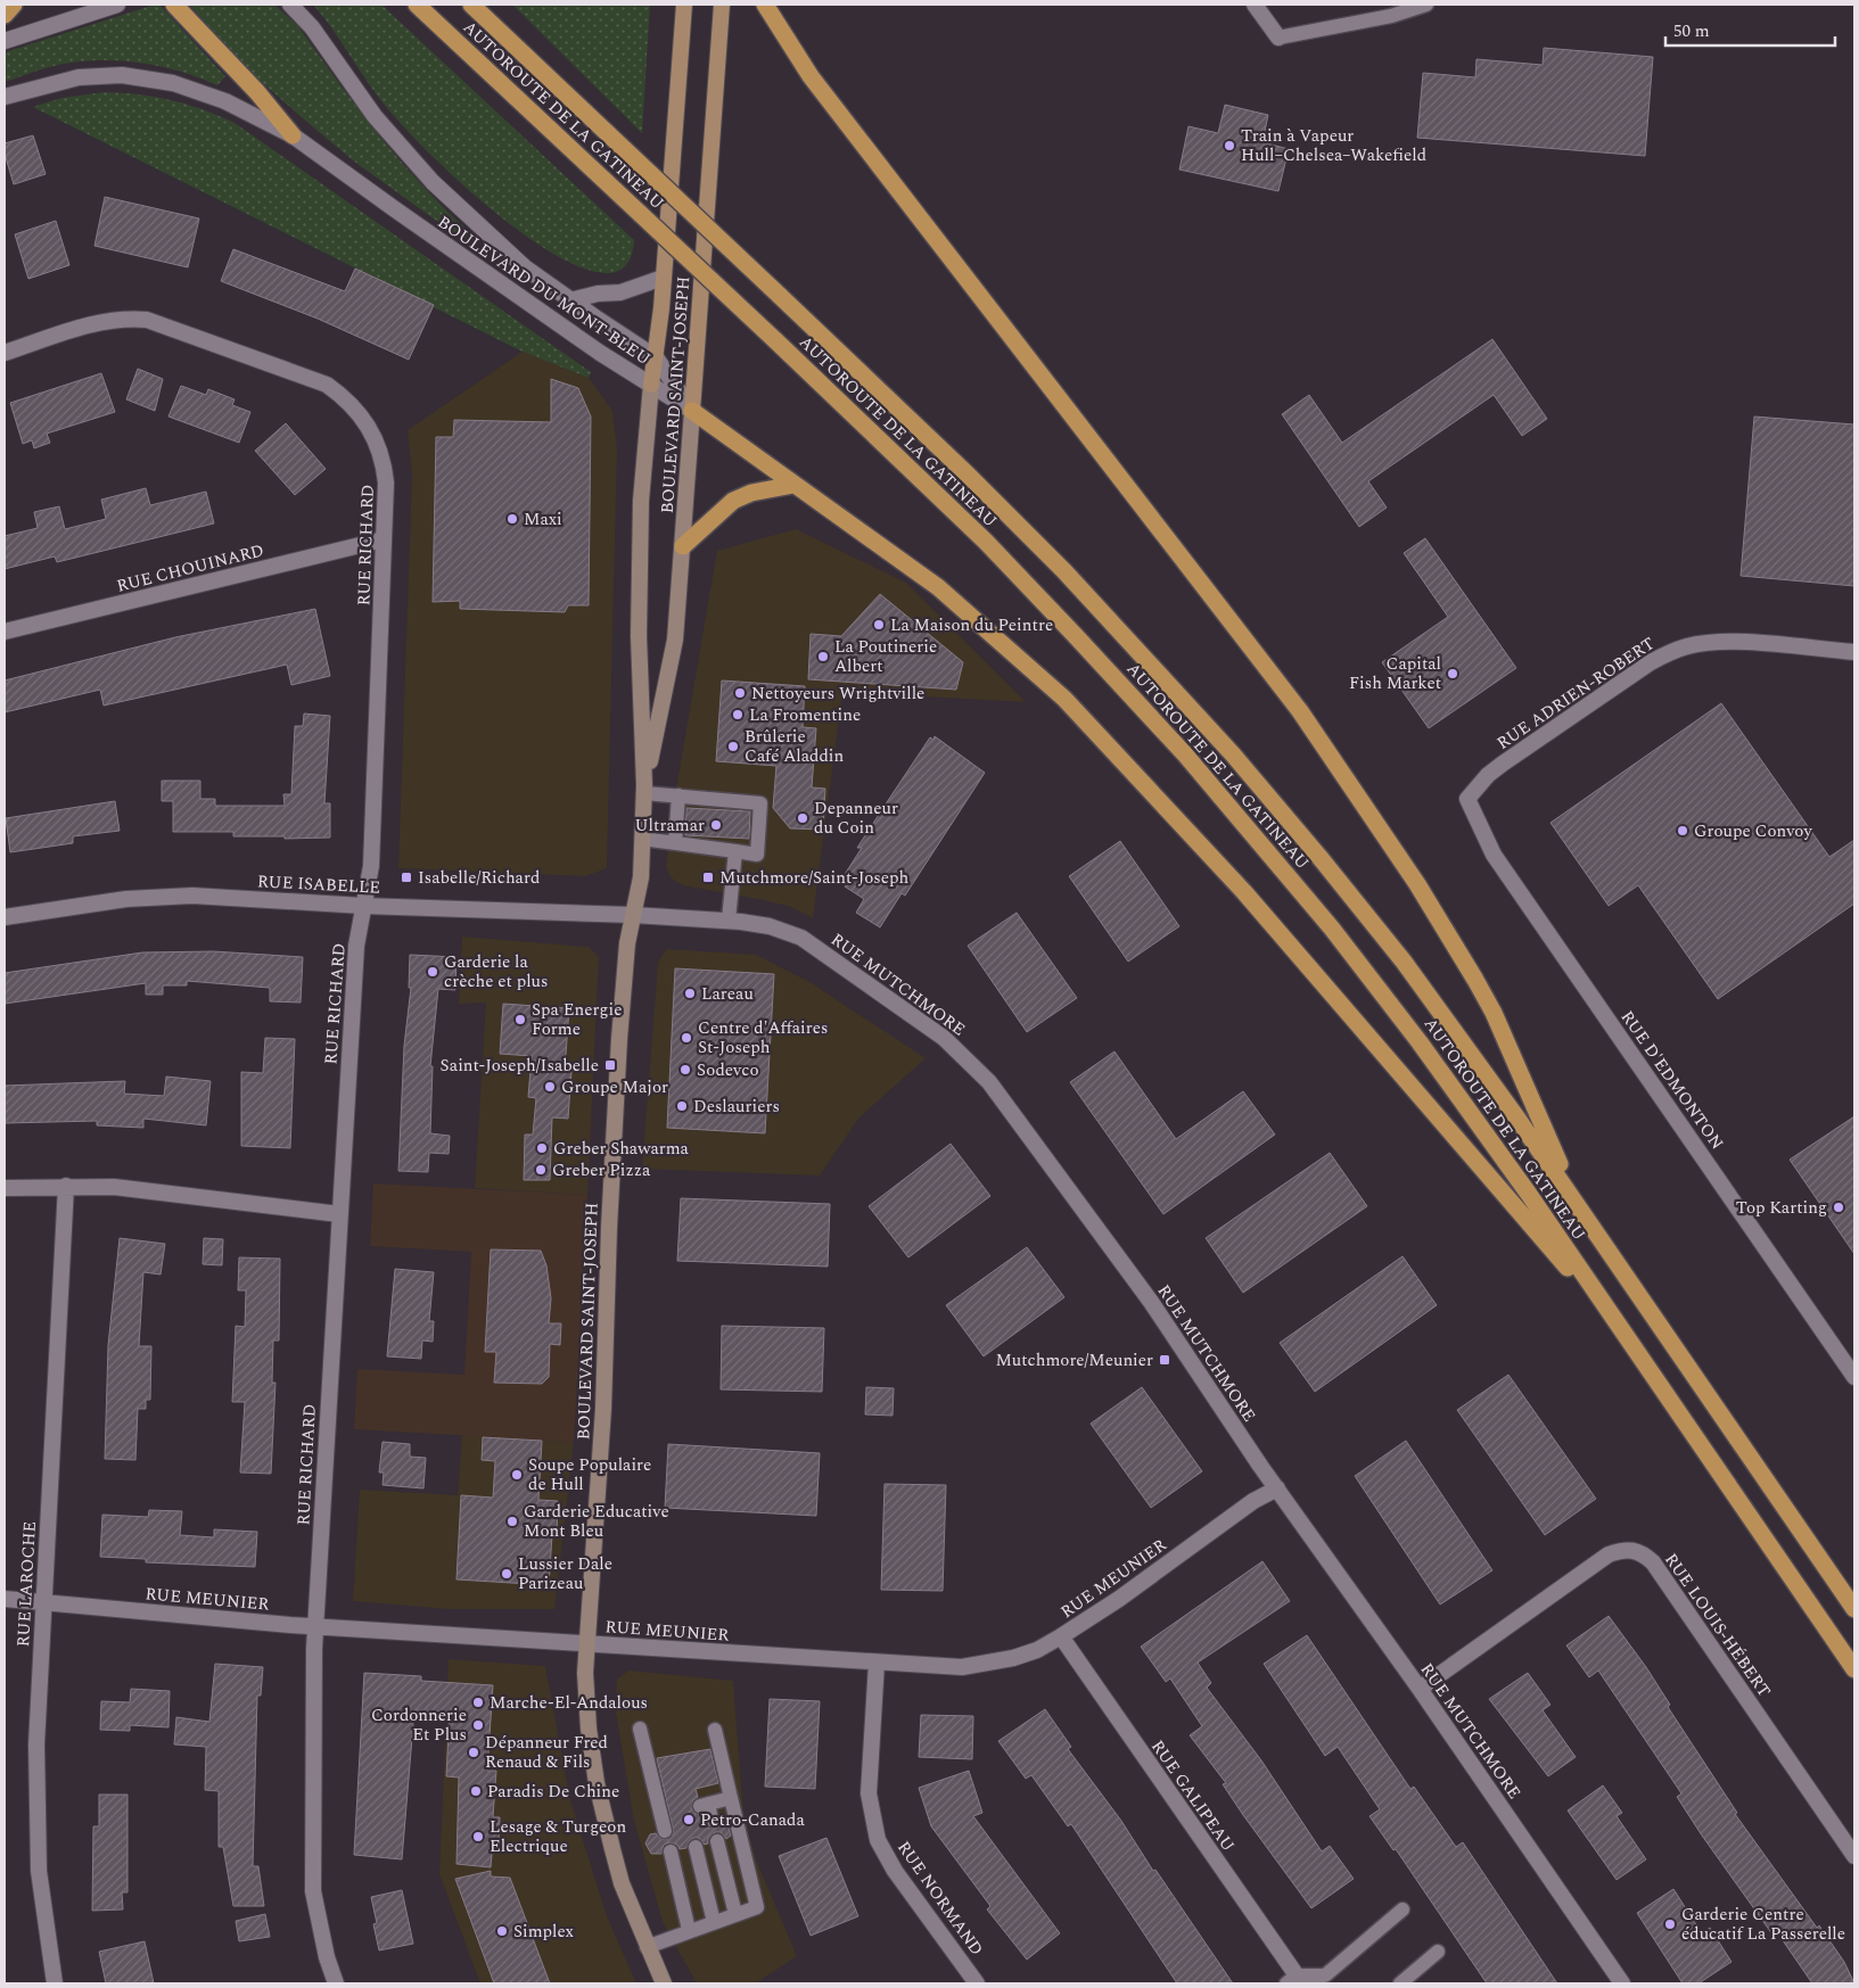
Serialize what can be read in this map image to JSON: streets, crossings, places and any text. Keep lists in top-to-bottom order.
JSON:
{
  "streets": {
    "highway": ["AUTOROUTE DE LA GATINEAU"],
    "main road": ["BOULEVARD SAINT-JOSEPH"],
    "street": [
      "BOULEVARD DU MONT-BLEU",
      "RUE RICHARD",
      "RUE CHOUINARD",
      "RUE ADRIEN-ROBERT",
      "RUE ISABELLE",
      "RUE MUTCHMORE",
      "RUE D'EDMONTON",
      "RUE MEUNIER",
      "RUE LAROCHE",
      "RUE LOUIS-HÉBERT",
      "RUE GALIPEAU",
      "RUE NORMAND"
    ]
  },
  "crossings": [
    ["BOULEVARD DU MONT-BLEU", "BOULEVARD SAINT-JOSEPH"],
    ["BOULEVARD SAINT-JOSEPH", "RUE ISABELLE"],
    ["BOULEVARD SAINT-JOSEPH", "RUE MUTCHMORE"],
    ["BOULEVARD SAINT-JOSEPH", "RUE MEUNIER"],
    ["RUE RICHARD", "RUE CHOUINARD"],
    ["RUE RICHARD", "RUE ISABELLE"],
    ["RUE RICHARD", "RUE MEUNIER"],
    ["RUE ADRIEN-ROBERT", "RUE D'EDMONTON"],
    ["RUE ISABELLE", "RUE MUTCHMORE"],
    ["RUE MUTCHMORE", "RUE MEUNIER"],
    ["RUE MUTCHMORE", "RUE LOUIS-HÉBERT"],
    ["RUE MEUNIER", "RUE LAROCHE"],
    ["RUE MEUNIER", "RUE GALIPEAU"],
    ["RUE MEUNIER", "RUE NORMAND"]
  ],
  "places": {
    "other": [
      "Train à Vapeur Hull–Chelsea–Wakefield",
      "Maxi",
      "La Maison du Peintre",
      "La Poutinerie Albert",
      "Capital Fish Market",
      "Nettoyeurs Wrightville",
      "La Fromentine",
      "Brûlerie Café Aladdin",
      "Depanneur du Coin",
      "Ultramar",
      "Groupe Convoy",
      "Garderie la crèche et plus",
      "Lareau",
      "Spa Energie Forme",
      "Centre d'Affaires St-Joseph",
      "Sodevco",
      "Groupe Major",
      "Deslauriers",
      "Greber Shawarma",
      "Greber Pizza",
      "Top Karting",
      "Soupe Populaire de Hull",
      "Garderie Educative Mont Bleu",
      "Lussier Dale Parizeau",
      "Marche-El-Andalous",
      "Cordonnerie Et Plus",
      "Dépanneur Fred Renaud & Fils",
      "Paradis De Chine",
      "Petro-Canada",
      "Lesage & Turgeon Electrique",
      "Garderie Centre éducatif La Passerelle",
      "Simplex"
    ],
    "transit": [
      "Isabelle/Richard",
      "Mutchmore/Saint-Joseph",
      "Saint-Joseph/Isabelle",
      "Mutchmore/Meunier"
    ]
  },
  "scale_bar": "50 m"
}
